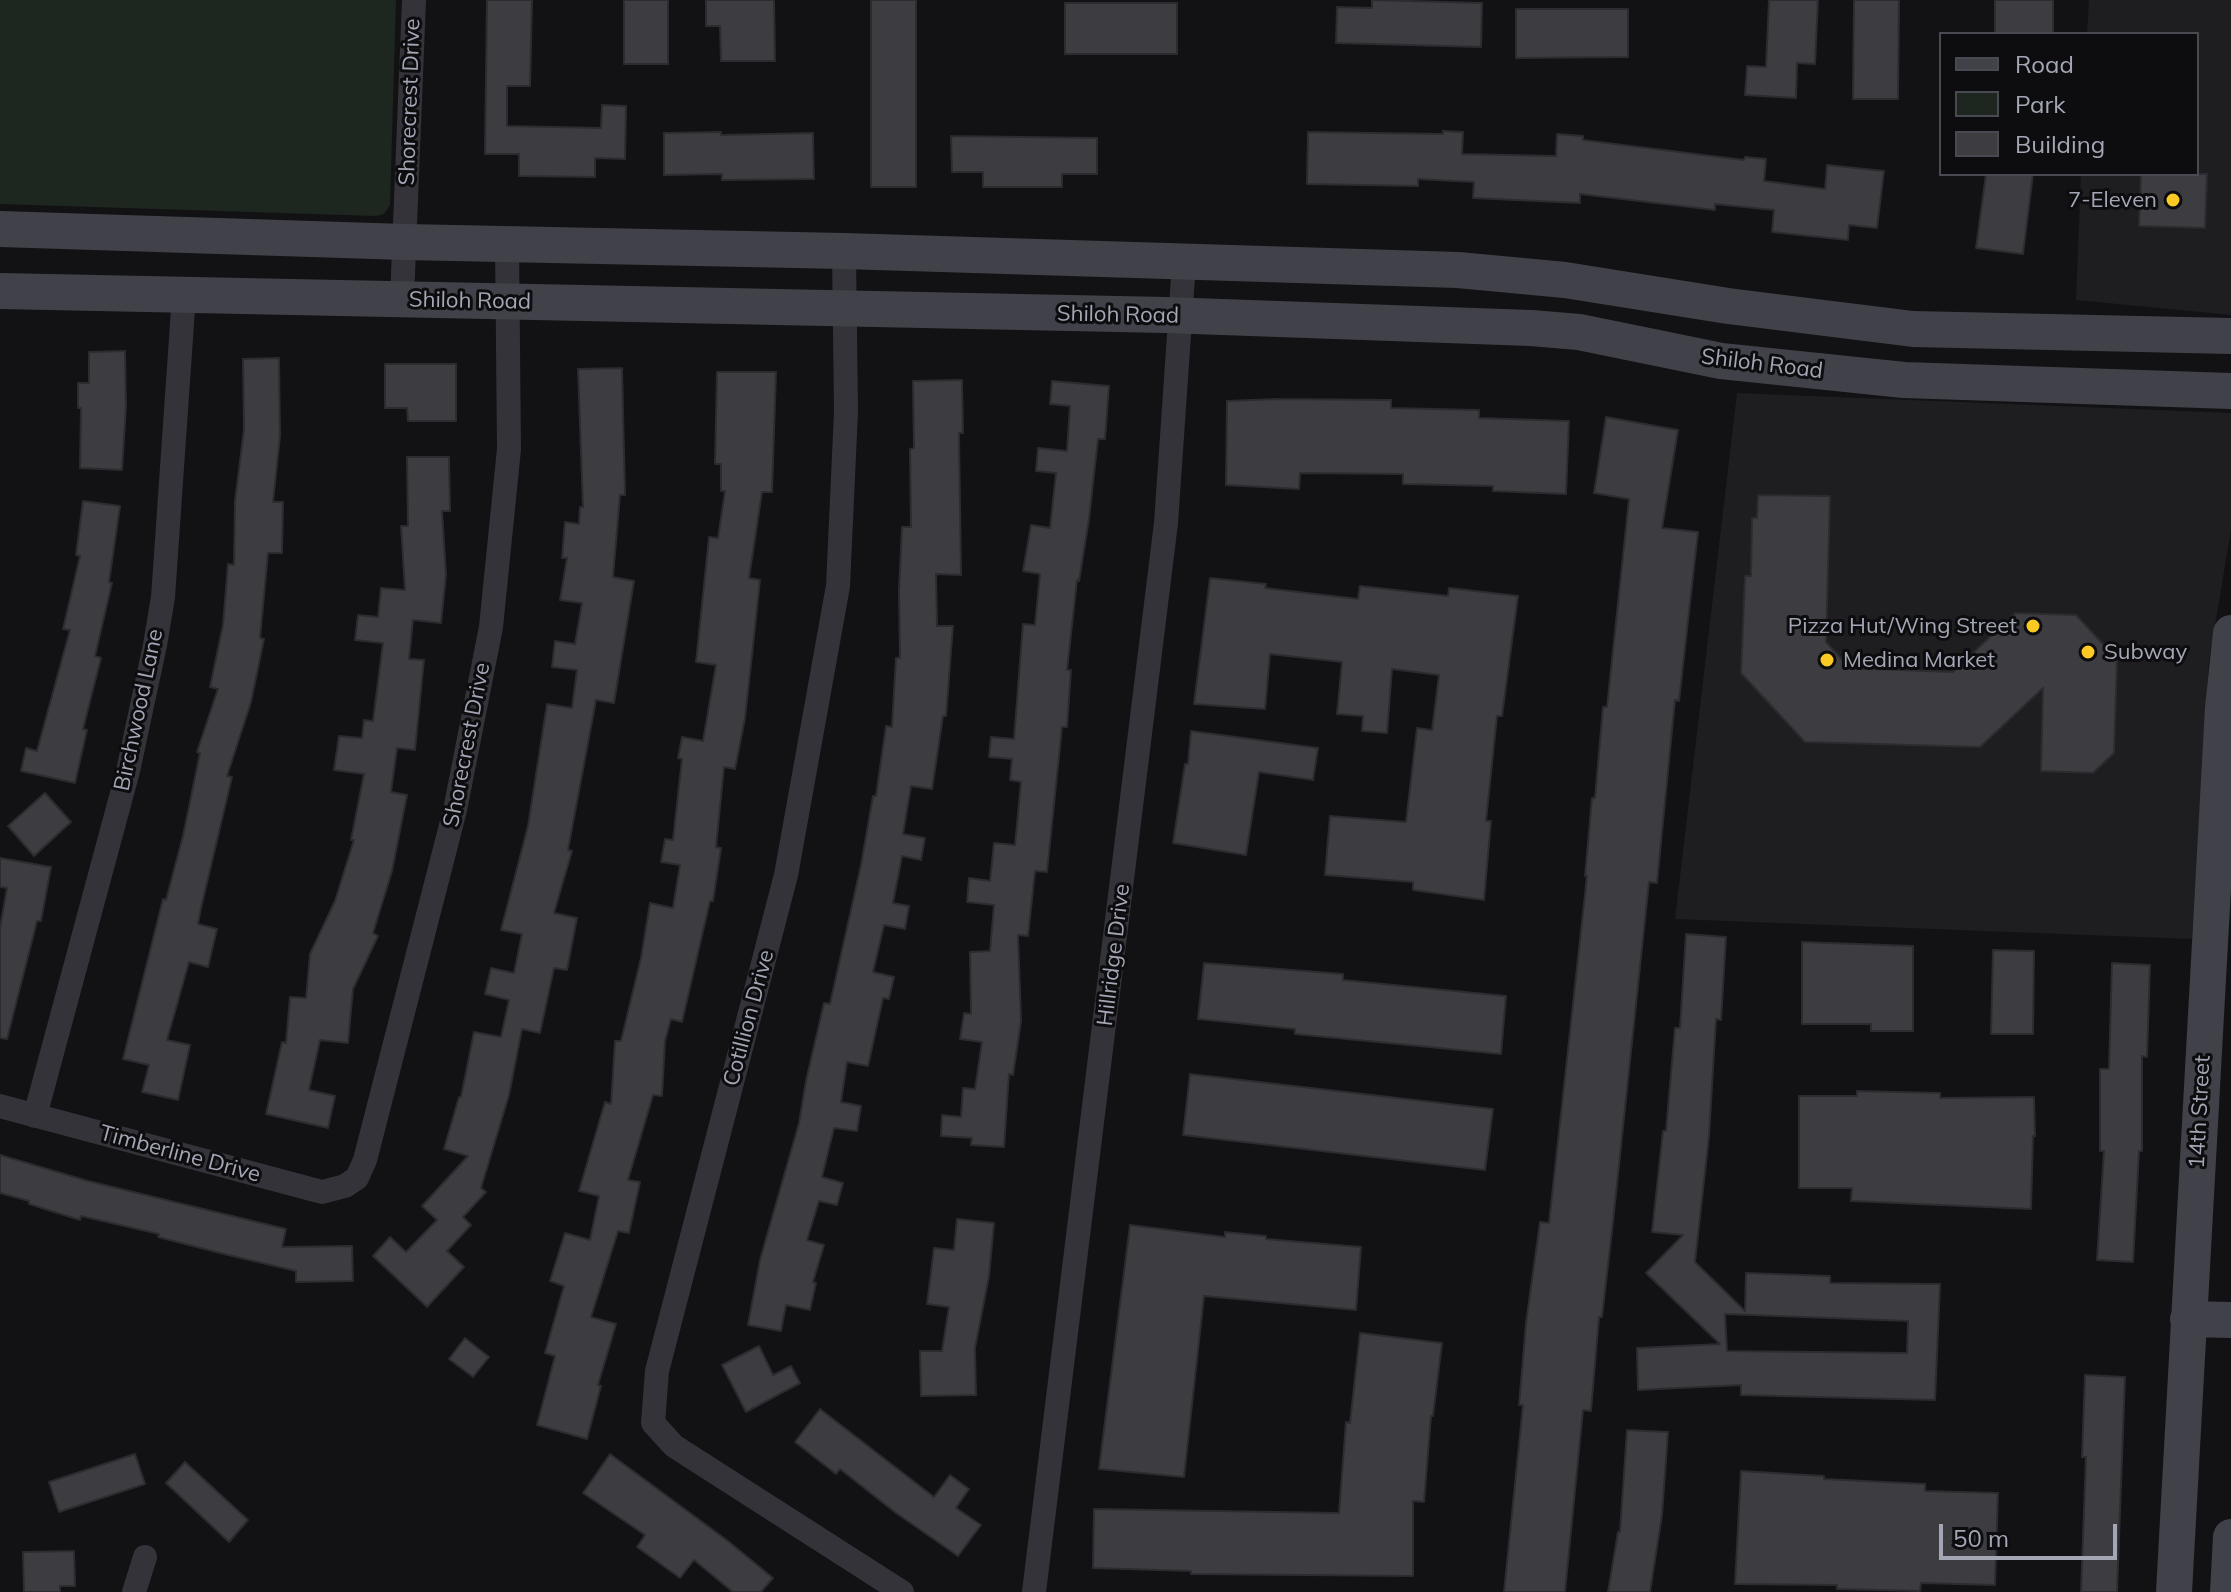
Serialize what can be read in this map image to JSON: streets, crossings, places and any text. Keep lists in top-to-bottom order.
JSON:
{
  "streets": {
    "main road": ["Shiloh Road", "14th Street"],
    "street": [
      "Shorecrest Drive",
      "Birchwood Lane",
      "Hillridge Drive",
      "Cotillion Drive",
      "Timberline Drive"
    ]
  },
  "crossings": [
    ["Shorecrest Drive", "Shiloh Road"],
    ["Shorecrest Drive", "Timberline Drive"],
    ["Shiloh Road", "Birchwood Lane"],
    ["Shiloh Road", "Hillridge Drive"],
    ["Shiloh Road", "Cotillion Drive"],
    ["Birchwood Lane", "Timberline Drive"]
  ],
  "places": [
    "7-Eleven",
    "Pizza Hut/Wing Street",
    "Subway",
    "Medina Market"
  ],
  "legend": ["Road", "Park", "Building"],
  "scale_bar": "50 m"
}
